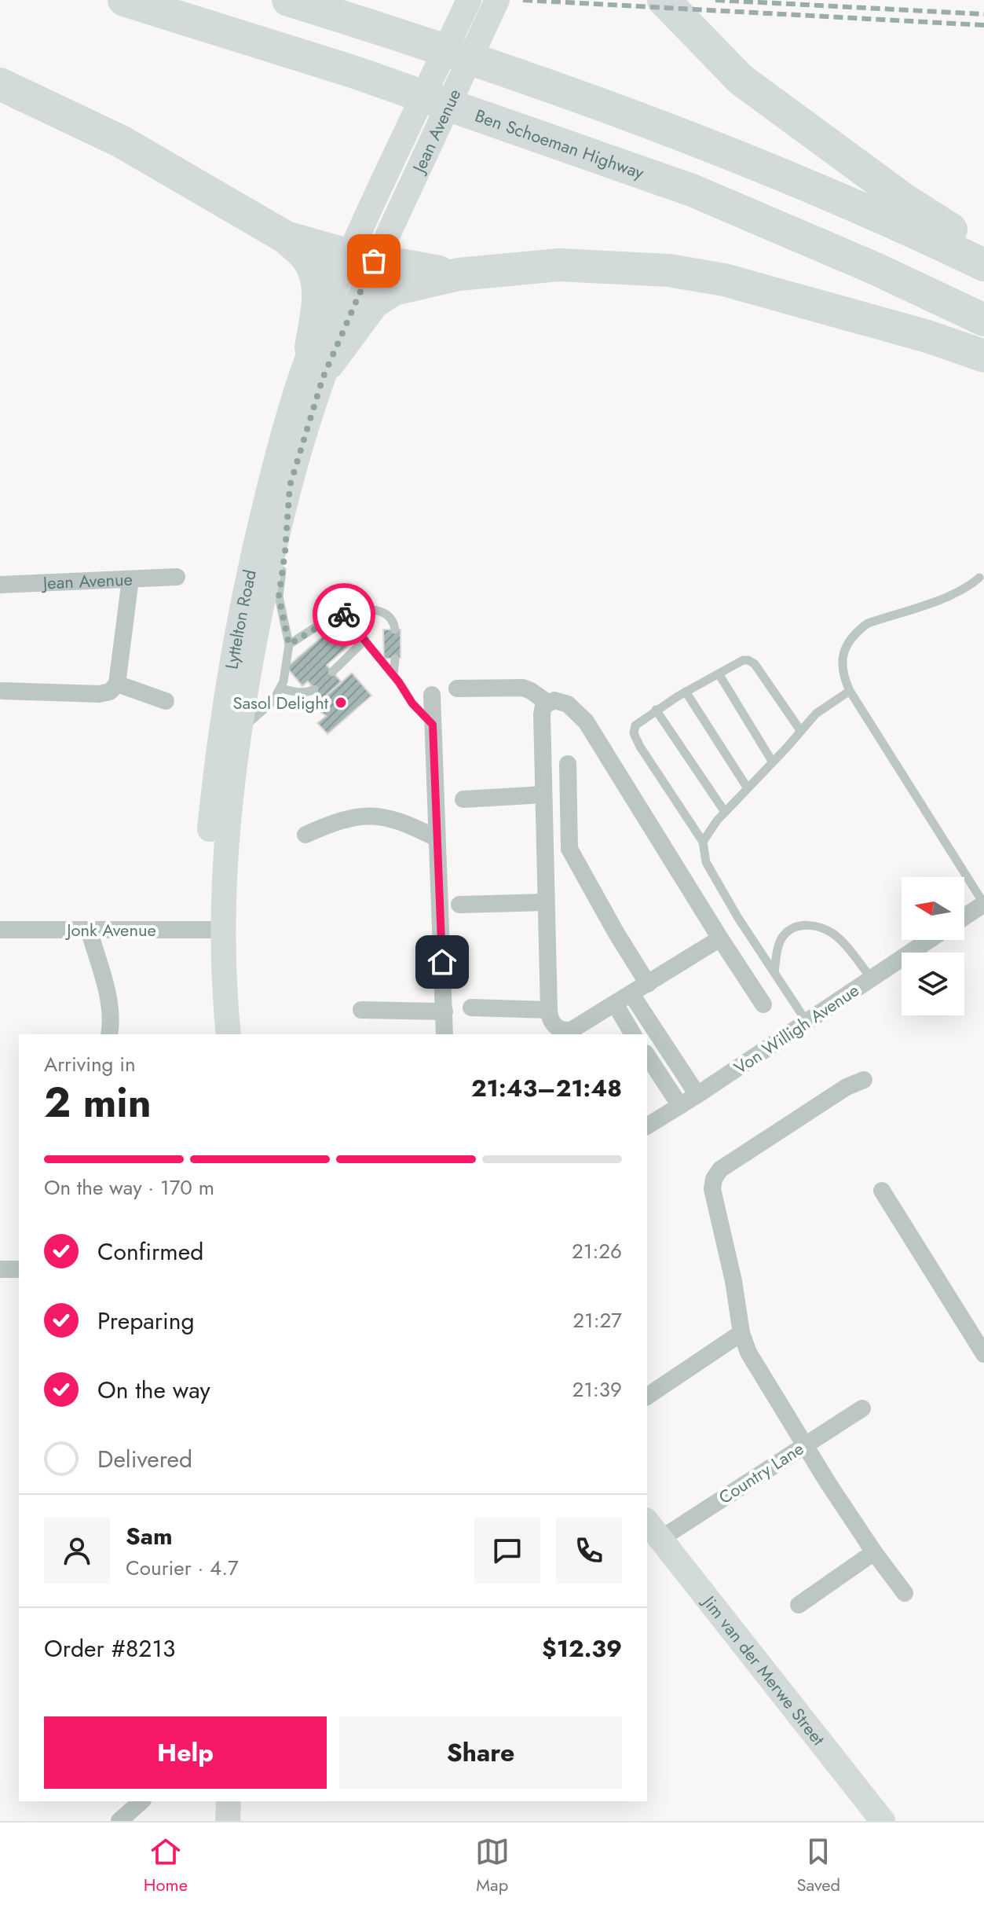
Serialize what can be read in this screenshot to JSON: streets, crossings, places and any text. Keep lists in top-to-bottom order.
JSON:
{
  "streets": {
    "highway": ["Ben Schoeman Highway"],
    "main road": ["Jean Avenue", "Lyttelton Road", "Jim van der Merwe Street"],
    "street": ["Jonk Avenue", "Von Willigh Avenue", "Country Lane"]
  },
  "crossings": [
    ["Jean Avenue", "Lyttelton Road"],
    ["Lyttelton Road", "Jonk Avenue"],
    ["Country Lane", "Jim van der Merwe Street"]
  ],
  "places": ["Sasol Delight"],
  "north": "left",
  "page": {
    "heading": ["2 min", "Arriving in", "21:43–21:48"],
    "panel": [
      "Sam",
      "Courier · 4.7",
      "Order #8213",
      "$12.39"
    ],
    "bar": "On the way · 170 m",
    "list": [
      ["Confirmed", "21:26"],
      ["Preparing", "21:27"],
      ["On the way", "21:39"],
      "Delivered"
    ],
    "buttons": ["Help", "Share"],
    "tabs": ["Home", "Map", "Saved"]
  }
}
